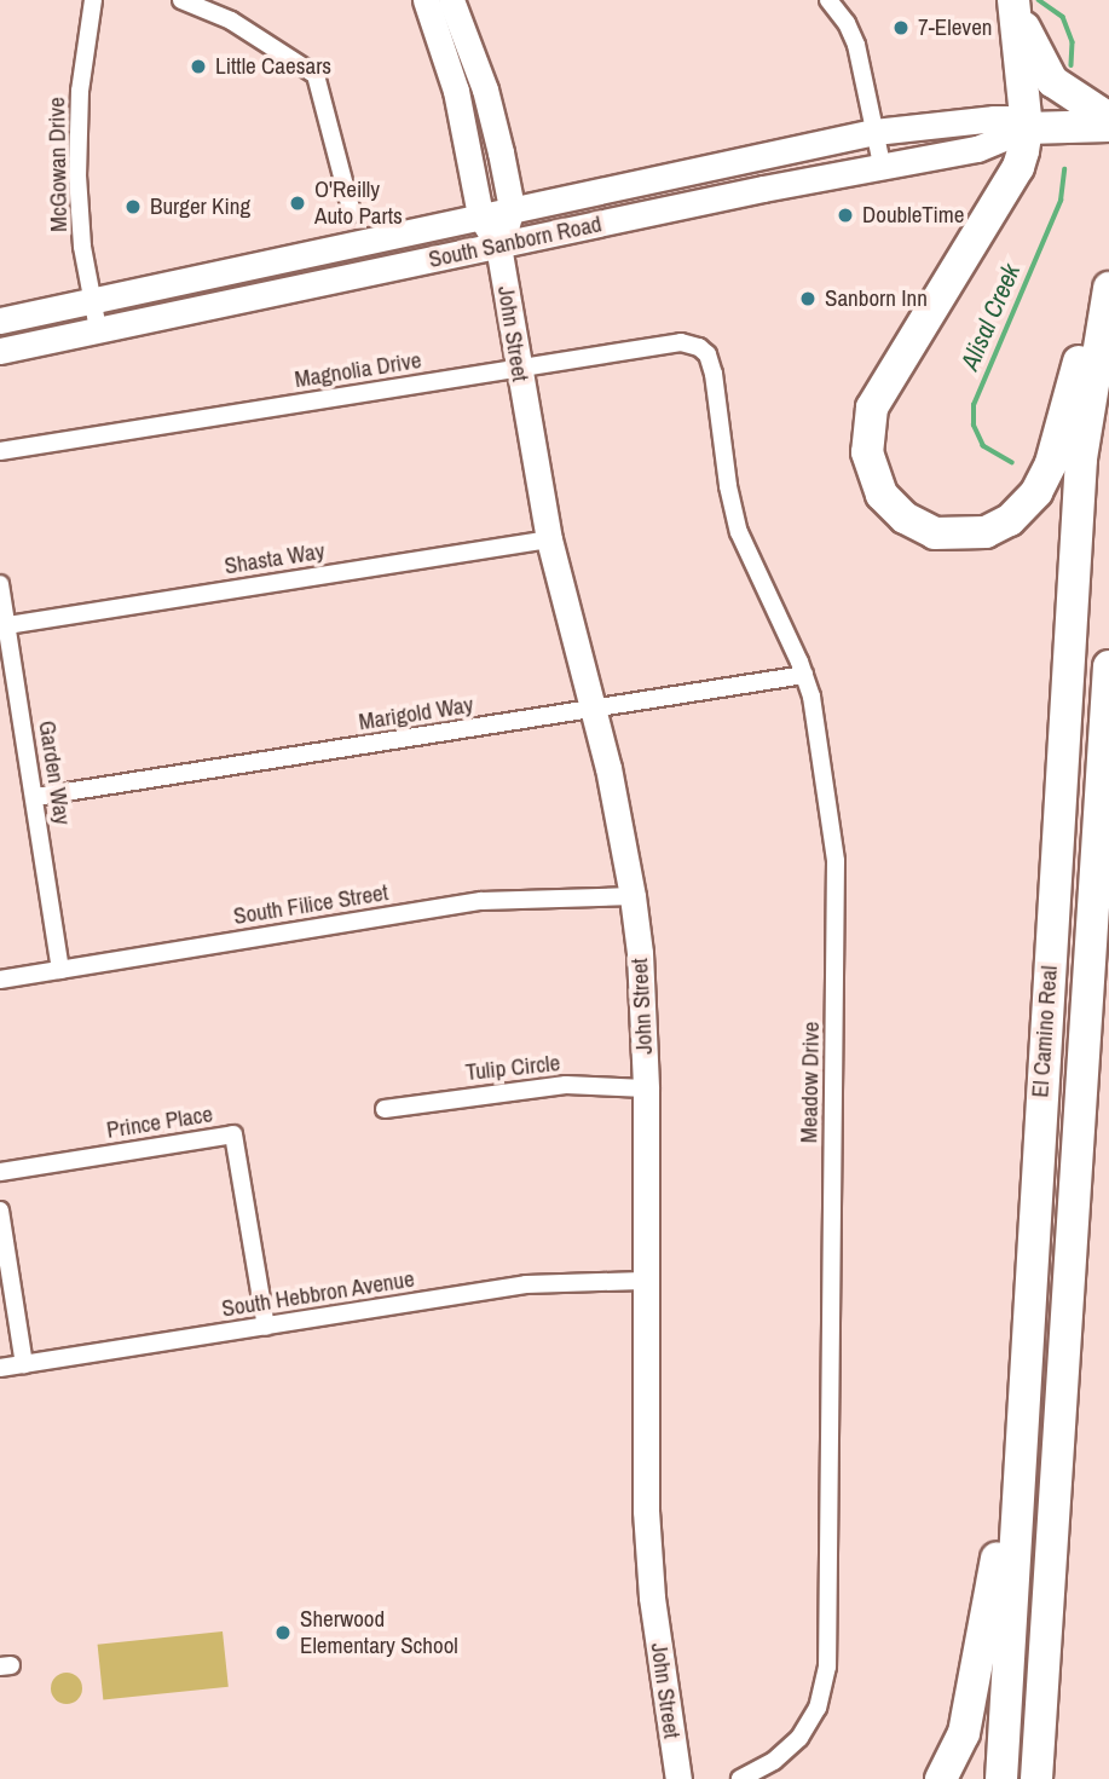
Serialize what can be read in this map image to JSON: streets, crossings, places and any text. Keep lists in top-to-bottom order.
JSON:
{
  "streets": {
    "highway": ["South Sanborn Road", "El Camino Real"],
    "main road": ["John Street"],
    "street": [
      "McGowan Drive",
      "Magnolia Drive",
      "Shasta Way",
      "Marigold Way",
      "Garden Way",
      "South Filice Street",
      "Tulip Circle",
      "Meadow Drive",
      "Prince Place",
      "South Hebbron Avenue"
    ]
  },
  "crossings": [
    ["McGowan Drive", "South Sanborn Road"],
    ["South Sanborn Road", "John Street"],
    ["John Street", "Magnolia Drive"],
    ["John Street", "Shasta Way"],
    ["John Street", "Marigold Way"],
    ["John Street", "South Filice Street"],
    ["John Street", "Tulip Circle"],
    ["John Street", "South Hebbron Avenue"],
    ["Magnolia Drive", "Meadow Drive"],
    ["Shasta Way", "Garden Way"],
    ["Marigold Way", "Garden Way"],
    ["Marigold Way", "Meadow Drive"],
    ["Garden Way", "South Filice Street"],
    ["Prince Place", "South Hebbron Avenue"]
  ],
  "water": ["Alisal Creek"],
  "places": [
    "7-Eleven",
    "Little Caesars",
    "O'Reilly Auto Parts",
    "Burger King",
    "DoubleTime",
    "Sanborn Inn",
    "Sherwood Elementary School"
  ]
}
